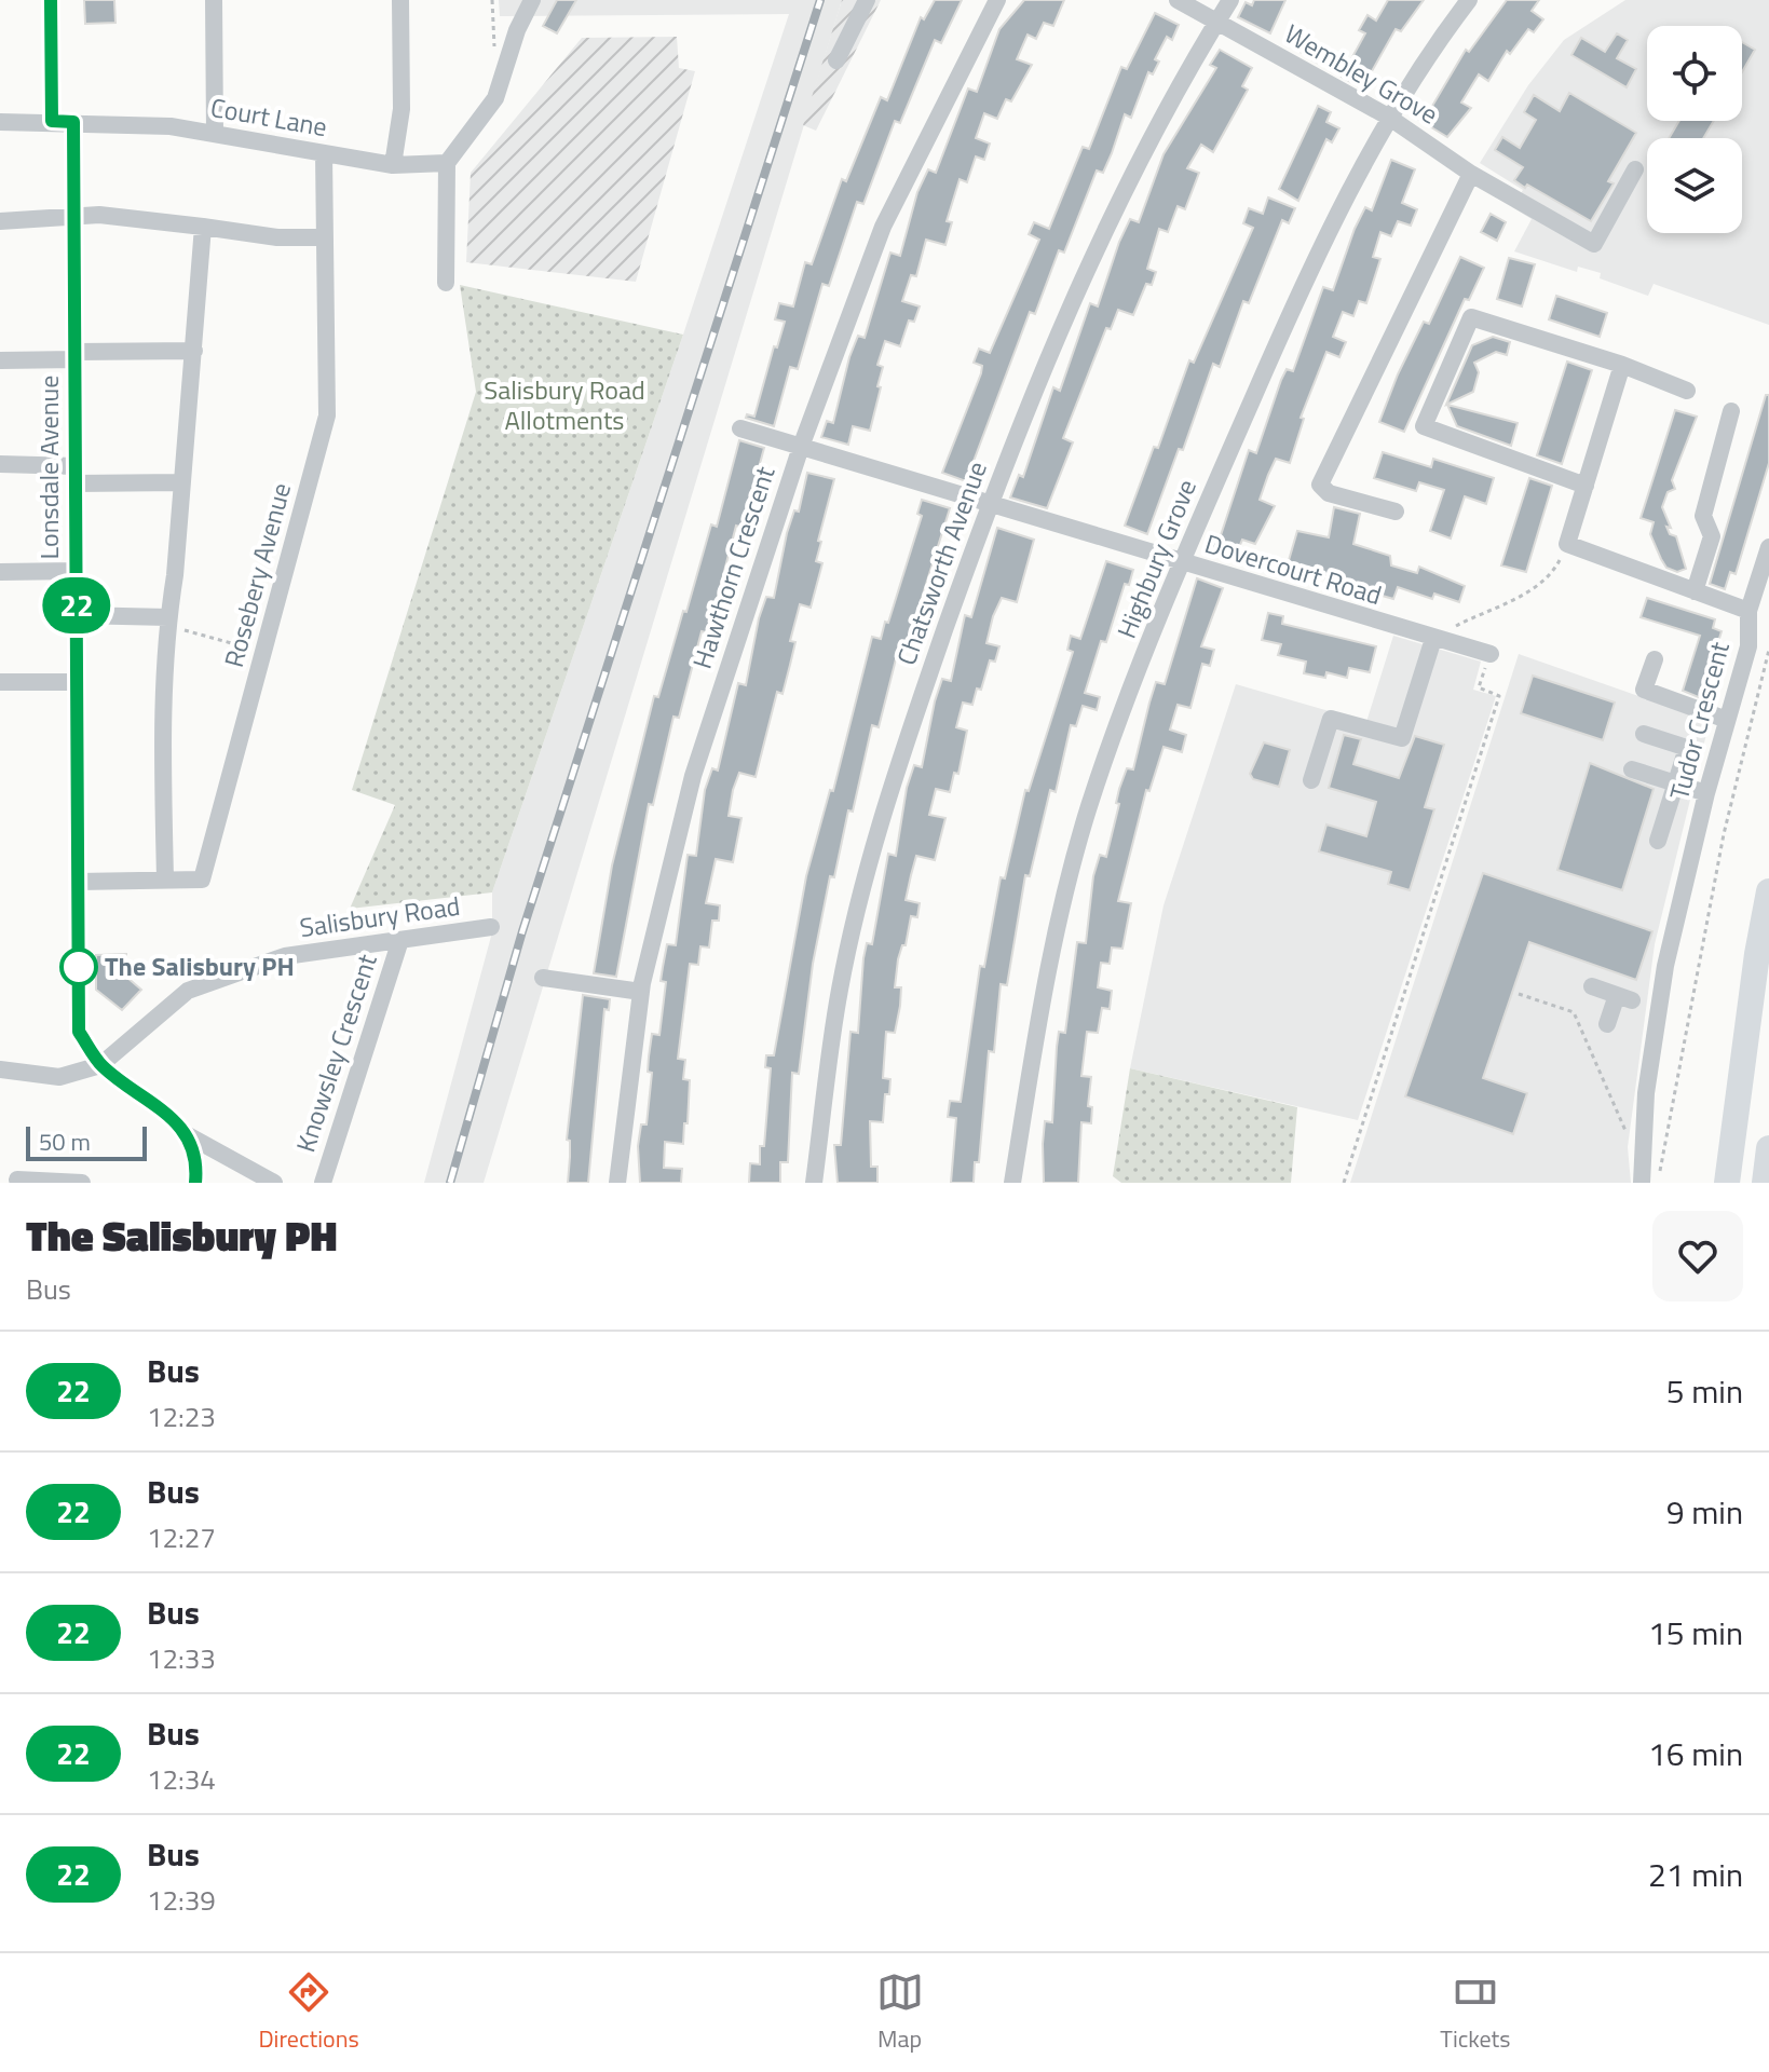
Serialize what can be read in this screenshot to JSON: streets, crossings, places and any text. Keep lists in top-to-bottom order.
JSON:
{
  "streets": {
    "street": [
      "Wembley Grove",
      "Court Lane",
      "Lonsdale Avenue",
      "Highbury Grove",
      "Chatsworth Avenue",
      "Hawthorn Crescent",
      "Dovercourt Road",
      "Rosebery Avenue",
      "Tudor Crescent",
      "Salisbury Road",
      "Knowsley Crescent"
    ]
  },
  "crossings": [
    ["Wembley Grove", "Highbury Grove"],
    ["Wembley Grove", "Chatsworth Avenue"],
    ["Court Lane", "Lonsdale Avenue"],
    ["Court Lane", "Rosebery Avenue"],
    ["Lonsdale Avenue", "Rosebery Avenue"],
    ["Lonsdale Avenue", "Salisbury Road"],
    ["Highbury Grove", "Dovercourt Road"],
    ["Chatsworth Avenue", "Dovercourt Road"],
    ["Hawthorn Crescent", "Dovercourt Road"],
    ["Salisbury Road", "Knowsley Crescent"]
  ],
  "parks": ["Salisbury Road Allotments"],
  "places": ["The Salisbury PH"],
  "lines": ["bus line 22"],
  "scale_bar": "50 m",
  "page": {
    "on_map": "22",
    "scale": "50 m",
    "heading": ["The Salisbury PH", "Bus"],
    "list": [
      {
        "mark": "22",
        "name": "Bus",
        "note": "12:23",
        "value": "5 min"
      },
      {
        "mark": "22",
        "name": "Bus",
        "note": "12:27",
        "value": "9 min"
      },
      {
        "mark": "22",
        "name": "Bus",
        "note": "12:33",
        "value": "15 min"
      },
      {
        "mark": "22",
        "name": "Bus",
        "note": "12:34",
        "value": "16 min"
      },
      {
        "mark": "22",
        "name": "Bus",
        "note": "12:39",
        "value": "21 min"
      }
    ],
    "tabs": ["Directions", "Map", "Tickets"]
  }
}
